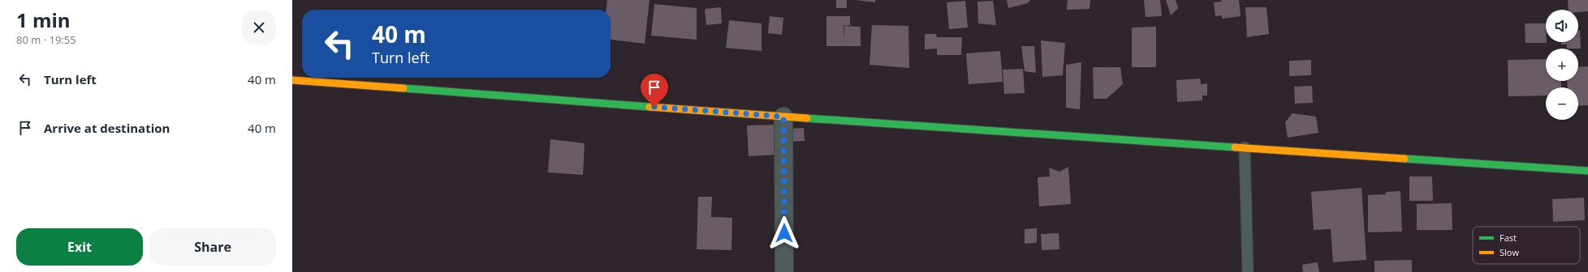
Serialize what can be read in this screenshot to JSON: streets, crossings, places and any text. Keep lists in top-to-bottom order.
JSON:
{
  "legend": ["Fast", "Slow"],
  "page": {
    "heading": ["1 min", "80 m · 19:55"],
    "map_buttons": ["+", "−"],
    "turn": ["40 m", "Turn left"],
    "list": [
      {
        "name": "Turn left",
        "value": "40 m"
      },
      {
        "name": "Arrive at destination",
        "value": "40 m"
      }
    ],
    "buttons": ["Exit", "Share"]
  }
}
